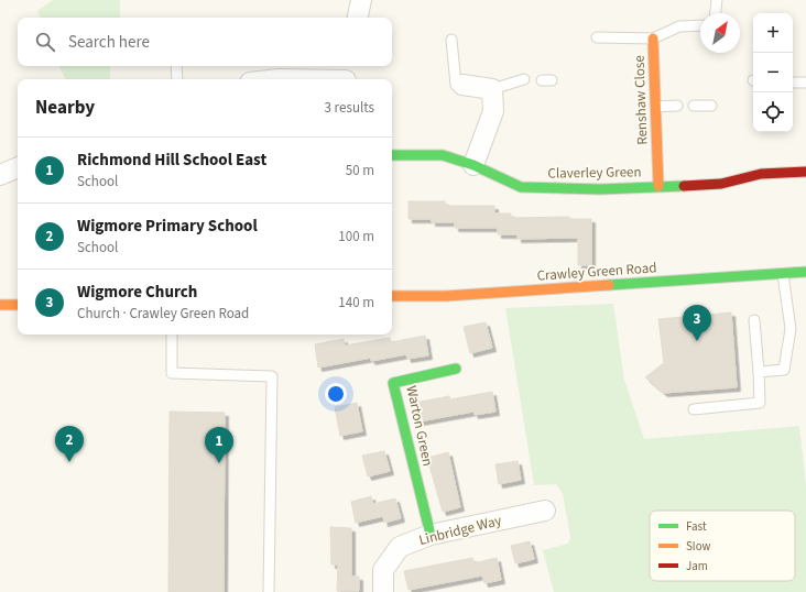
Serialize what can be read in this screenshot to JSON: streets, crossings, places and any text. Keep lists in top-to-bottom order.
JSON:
{
  "streets": {
    "street": [
      "Renshaw Close",
      "Claverley Green",
      "Crawley Green Road",
      "Warton Green",
      "Linbridge Way"
    ]
  },
  "crossings": [
    ["Renshaw Close", "Claverley Green"],
    ["Warton Green", "Linbridge Way"]
  ],
  "legend": ["Fast", "Slow", "Jam"],
  "north": "top right",
  "page": {
    "map_buttons": ["+", "−"],
    "search": "Search here",
    "heading": ["Nearby", "3 results"],
    "list": [
      {
        "mark": "1",
        "name": "Richmond Hill School East",
        "note": "School",
        "value": "50 m"
      },
      {
        "mark": "2",
        "name": "Wigmore Primary School",
        "note": "School",
        "value": "100 m"
      },
      {
        "mark": "3",
        "name": "Wigmore Church",
        "note": "Church · Crawley Green Road",
        "value": "140 m"
      }
    ],
    "pins": ["3", "2", "1"]
  }
}
